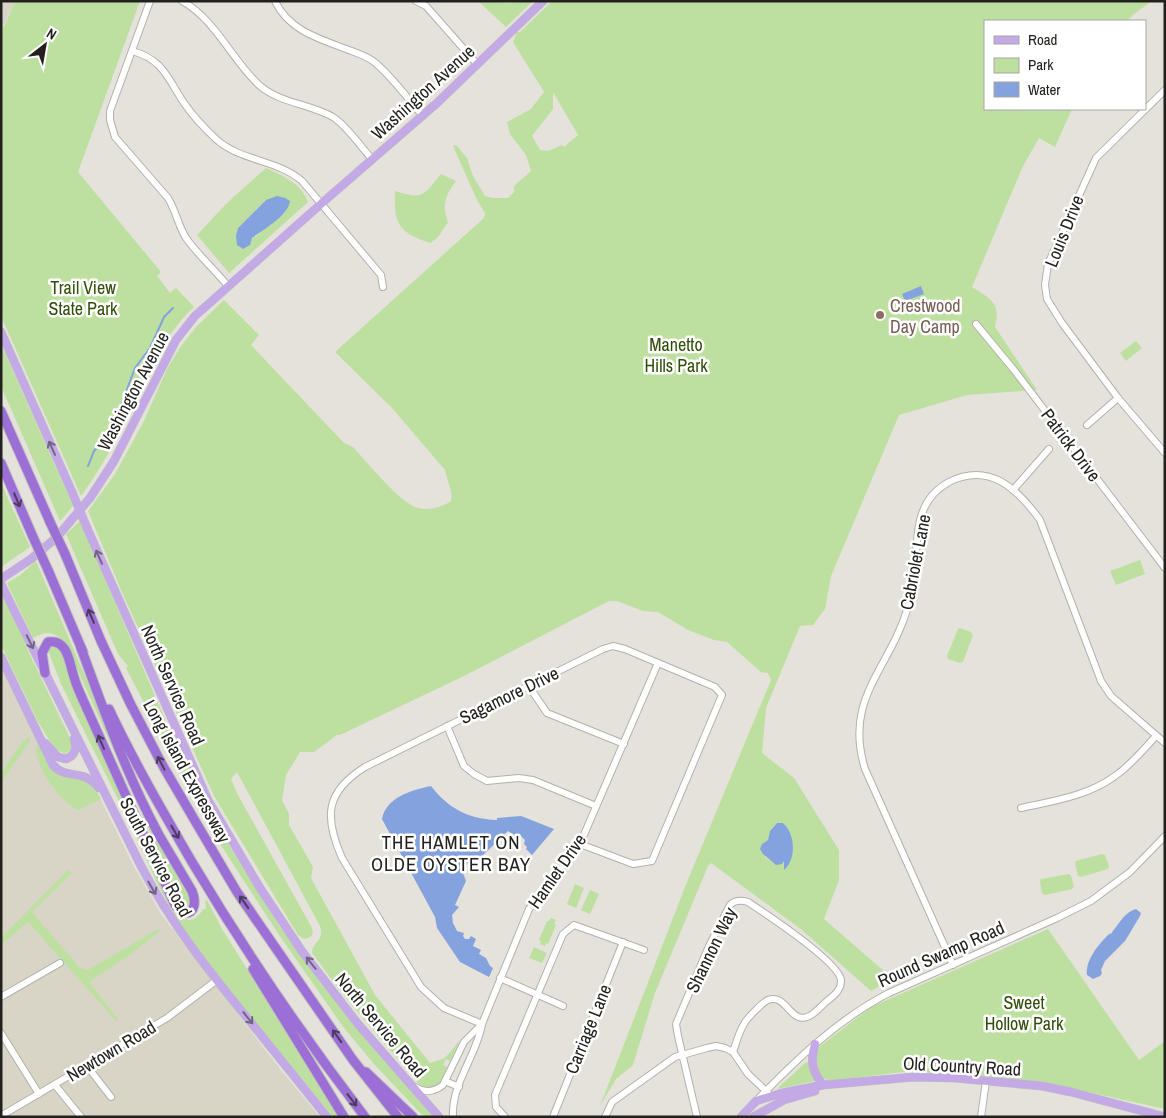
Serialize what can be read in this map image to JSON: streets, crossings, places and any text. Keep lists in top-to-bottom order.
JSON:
{
  "streets": {
    "highway": ["Long Island Expressway"],
    "main road": [
      "Washington Avenue",
      "North Service Road",
      "South Service Road",
      "Old Country Road"
    ],
    "street": [
      "Louis Drive",
      "Patrick Drive",
      "Cabriolet Lane",
      "Sagamore Drive",
      "Hamlet Drive",
      "Shannon Way",
      "Round Swamp Road",
      "Carriage Lane",
      "Newtown Road"
    ]
  },
  "crossings": [
    ["Louis Drive", "Patrick Drive"],
    ["Patrick Drive", "Cabriolet Lane"],
    ["Cabriolet Lane", "Round Swamp Road"],
    ["Sagamore Drive", "Hamlet Drive"],
    ["South Service Road", "Newtown Road"],
    ["Hamlet Drive", "Carriage Lane"],
    ["Round Swamp Road", "Old Country Road"]
  ],
  "one_way": ["North Service Road", "South Service Road"],
  "districts": ["THE HAMLET ON OLDE OYSTER BAY"],
  "parks": ["Trail View State Park", "Manetto Hills Park", "Sweet Hollow Park"],
  "places": ["Crestwood Day Camp"],
  "legend": ["Road", "Park", "Water"],
  "north": "top right"
}
